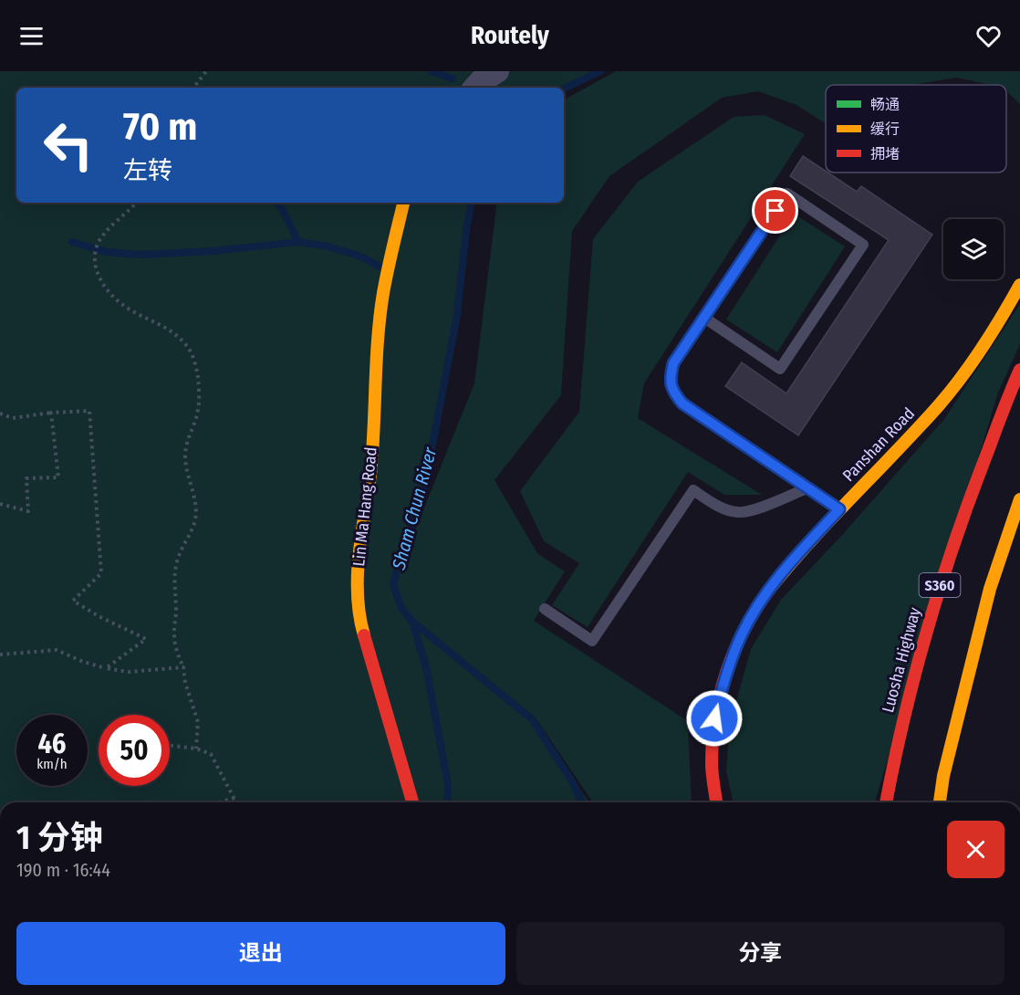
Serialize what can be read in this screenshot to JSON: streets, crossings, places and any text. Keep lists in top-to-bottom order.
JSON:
{
  "streets": {
    "main road": [
      "Panshan Road",
      "Lin Ma Hang Road",
      "S360",
      "Luosha Highway"
    ]
  },
  "water": ["Sham Chun River"],
  "legend": ["畅通", "缓行", "拥堵"],
  "page": {
    "header": "Routely",
    "turn": ["70 m", "左转"],
    "speed": "46 km/h",
    "limit": "50",
    "heading": ["1 分钟", "190 m · 16:44"],
    "buttons": ["退出", "分享"]
  }
}
